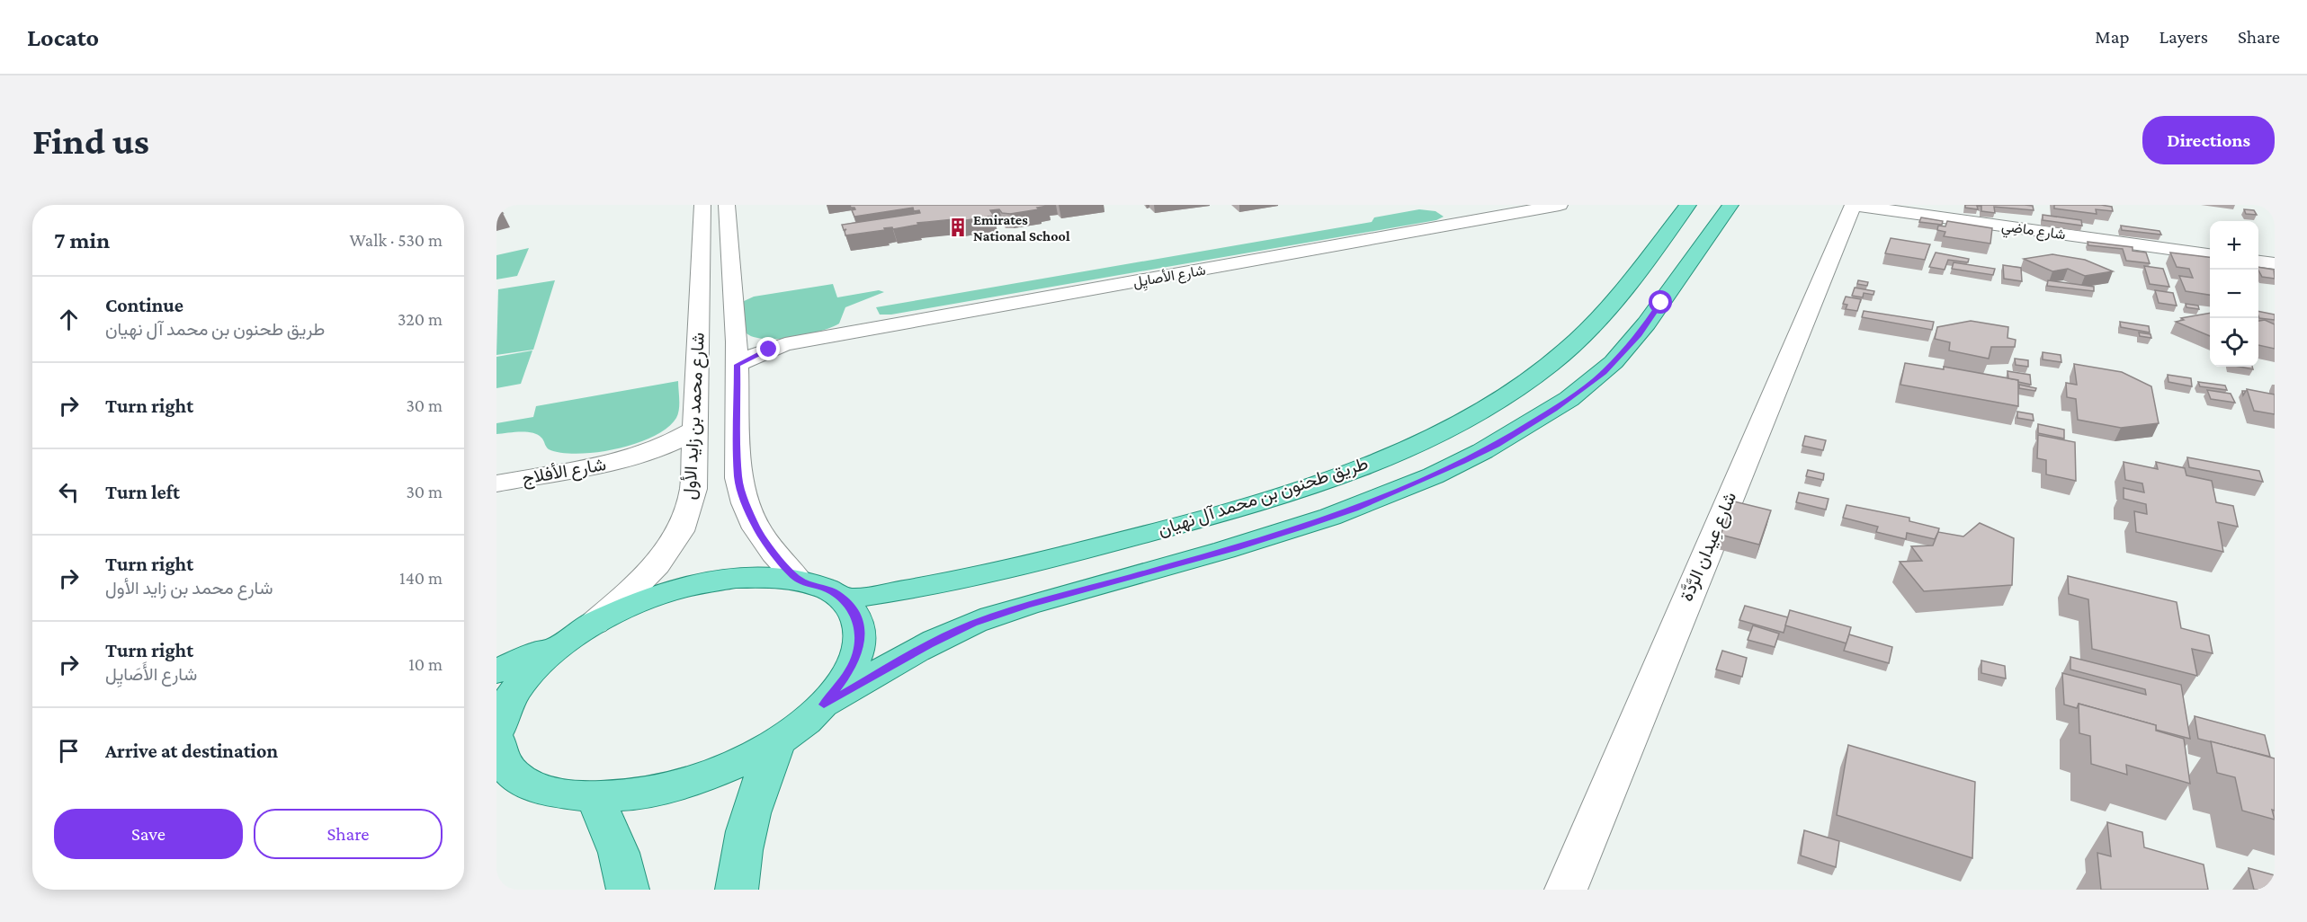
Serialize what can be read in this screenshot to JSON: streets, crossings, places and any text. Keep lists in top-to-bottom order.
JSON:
{
  "streets": {
    "main road": ["طريق طحنون بن محمد آل نهيان"],
    "street": [
      "شارع ماضِي",
      "شارع الأصايِل",
      "شارع محمد بن زايد الأول",
      "شارع الأفلاج",
      "شارع عِيدان الرَّدَّة"
    ]
  },
  "crossings": [
    ["شارع ماضِي", "شارع عِيدان الرَّدَّة"],
    ["شارع محمد بن زايد الأول", "شارع الأفلاج"]
  ],
  "places": {
    "building": ["Emirates National School"]
  },
  "page": {
    "header": "Locato",
    "nav": ["Map", "Layers", "Share"],
    "buttons": [
      "Directions",
      ["Save", "Share"]
    ],
    "title": "Find us",
    "heading": ["7 min", "Walk · 530 m"],
    "map_buttons": ["+", "−"],
    "list": [
      ["Continue", "طريق طحنون بن محمد آل نهيان", "320 m"],
      ["Turn right", "30 m"],
      ["Turn left", "30 m"],
      ["Turn right", "شارع محمد بن زايد الأول", "140 m"],
      ["Turn right", "شارع الأَصَايِل", "10 m"],
      "Arrive at destination"
    ]
  }
}
